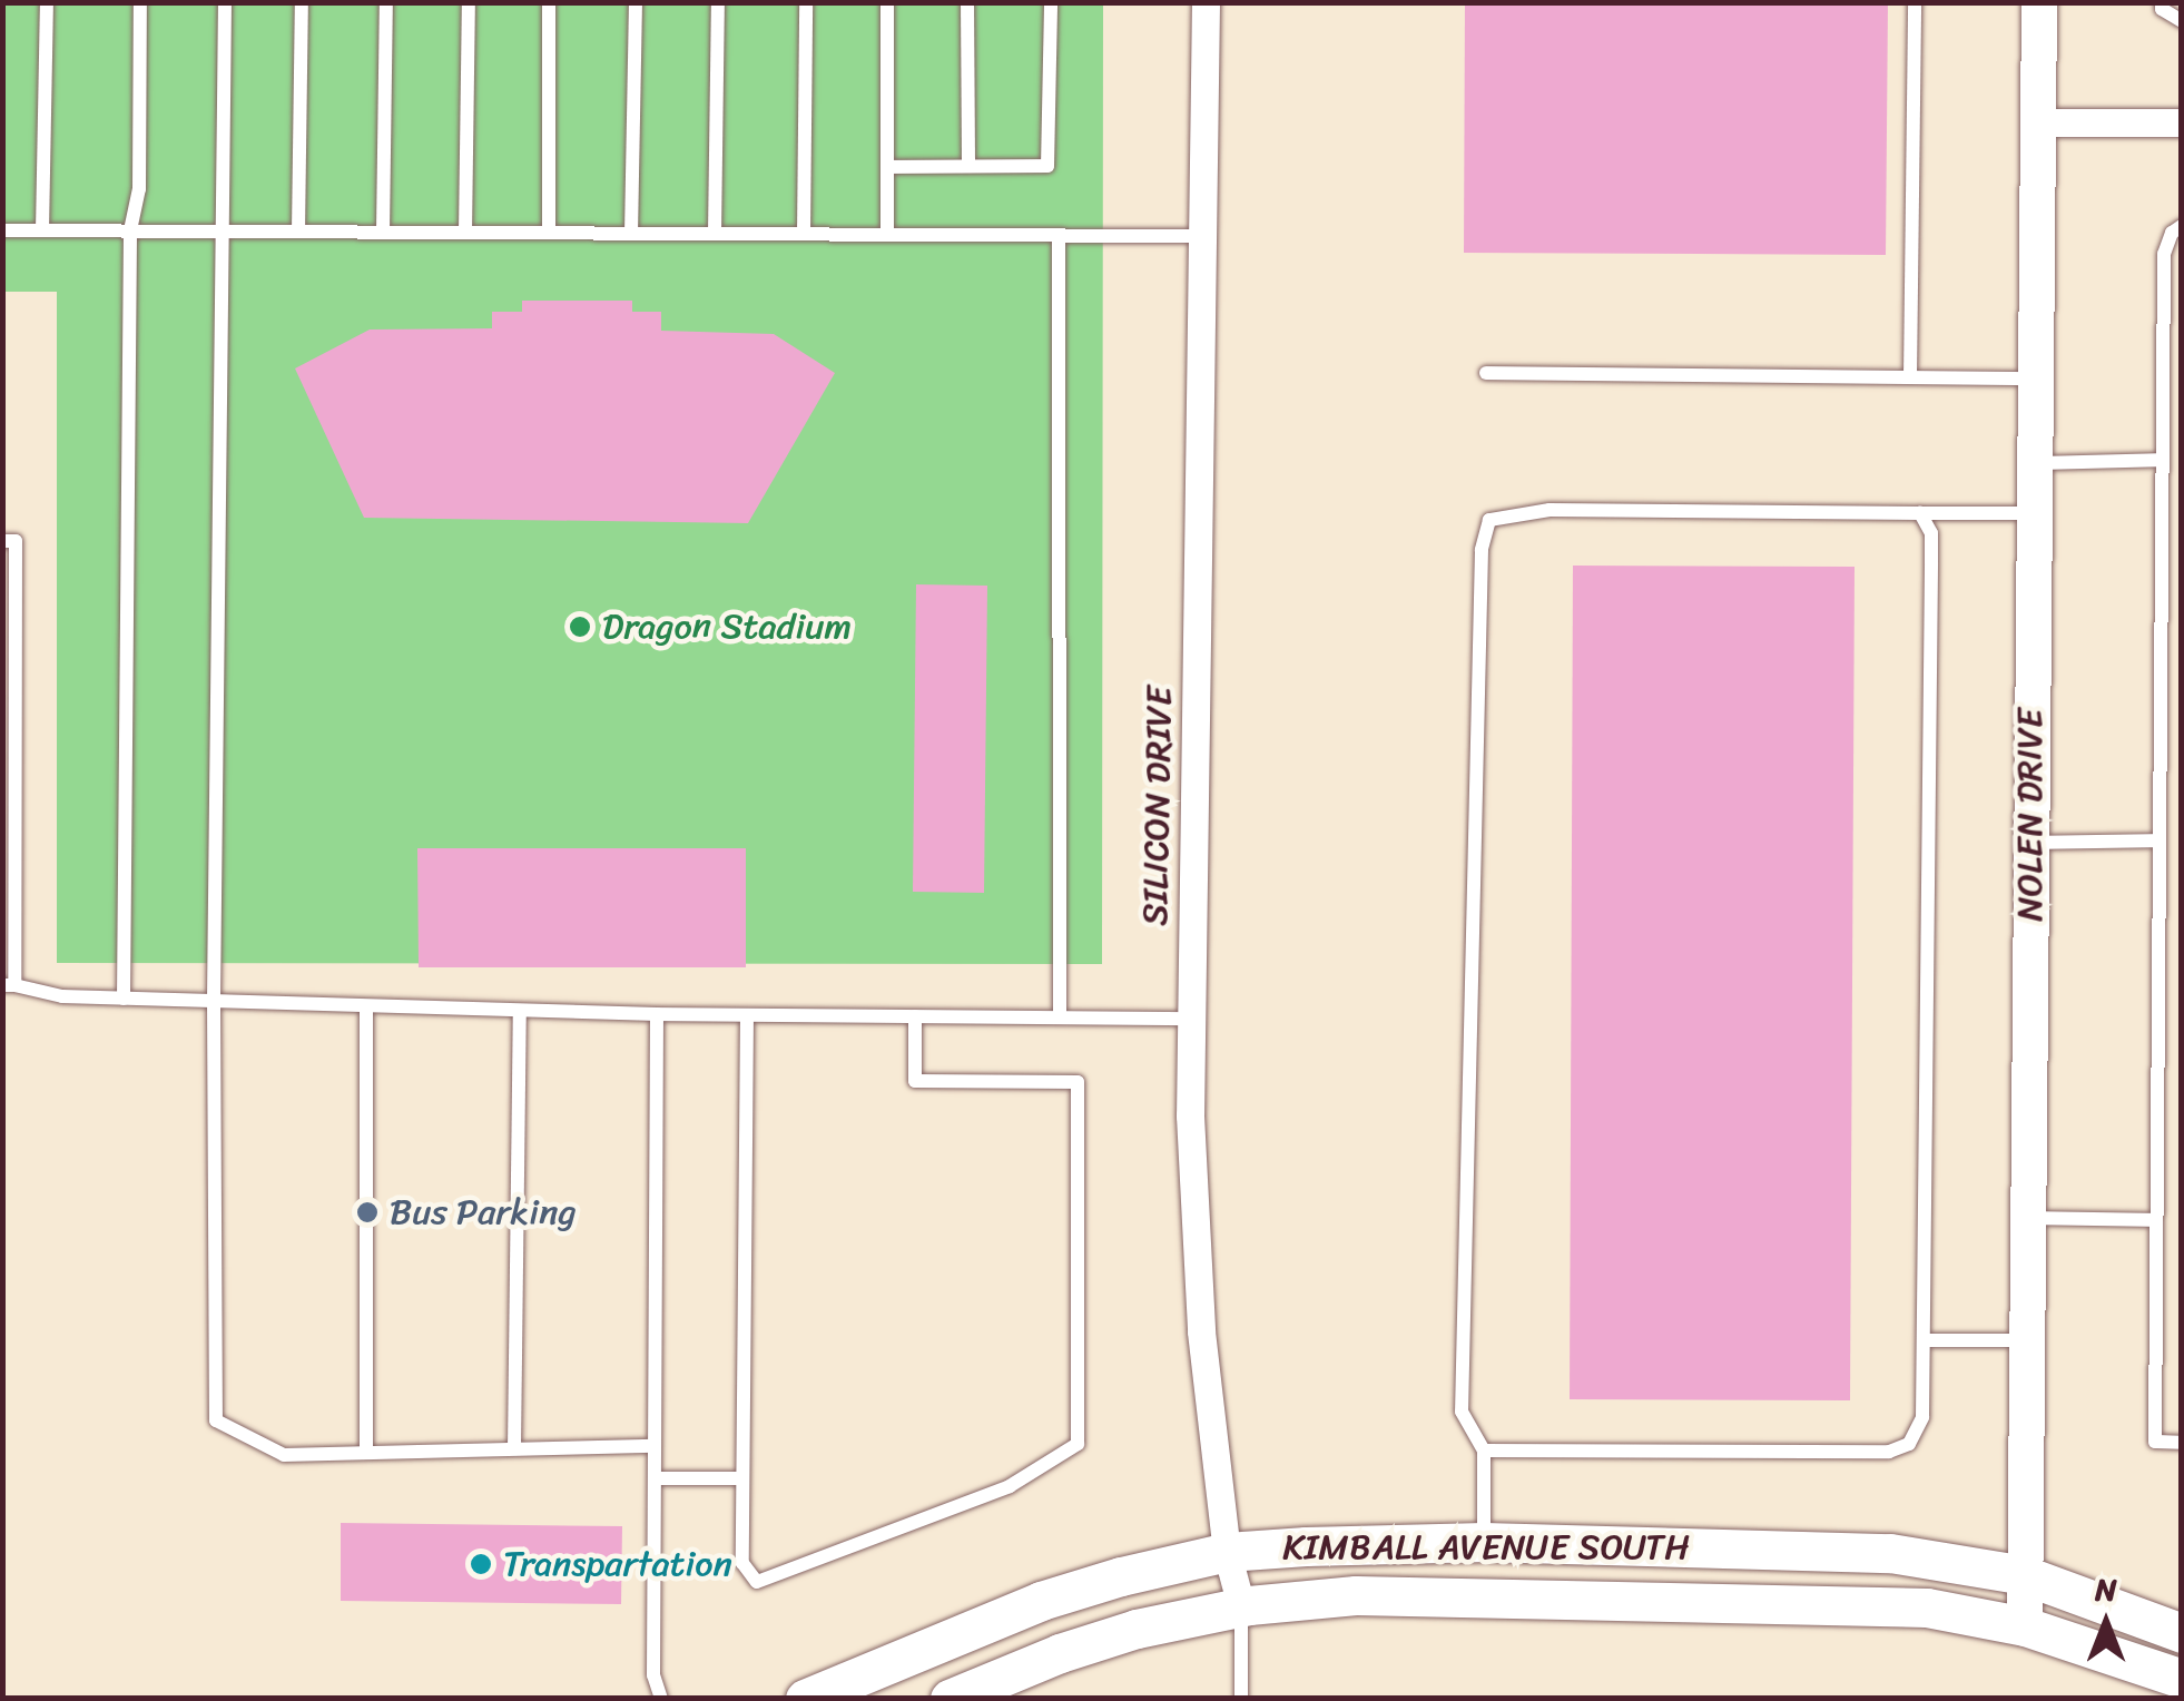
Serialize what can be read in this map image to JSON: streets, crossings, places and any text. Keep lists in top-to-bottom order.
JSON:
{
  "streets": {
    "main road": ["KIMBALL AVENUE SOUTH"],
    "street": ["SILICON DRIVE", "NOLEN DRIVE"]
  },
  "crossings": [
    ["SILICON DRIVE", "KIMBALL AVENUE SOUTH"],
    ["NOLEN DRIVE", "KIMBALL AVENUE SOUTH"]
  ],
  "places": ["Dragon Stadium", "Bus Parking", "Transpartation"],
  "north": "top"
}
